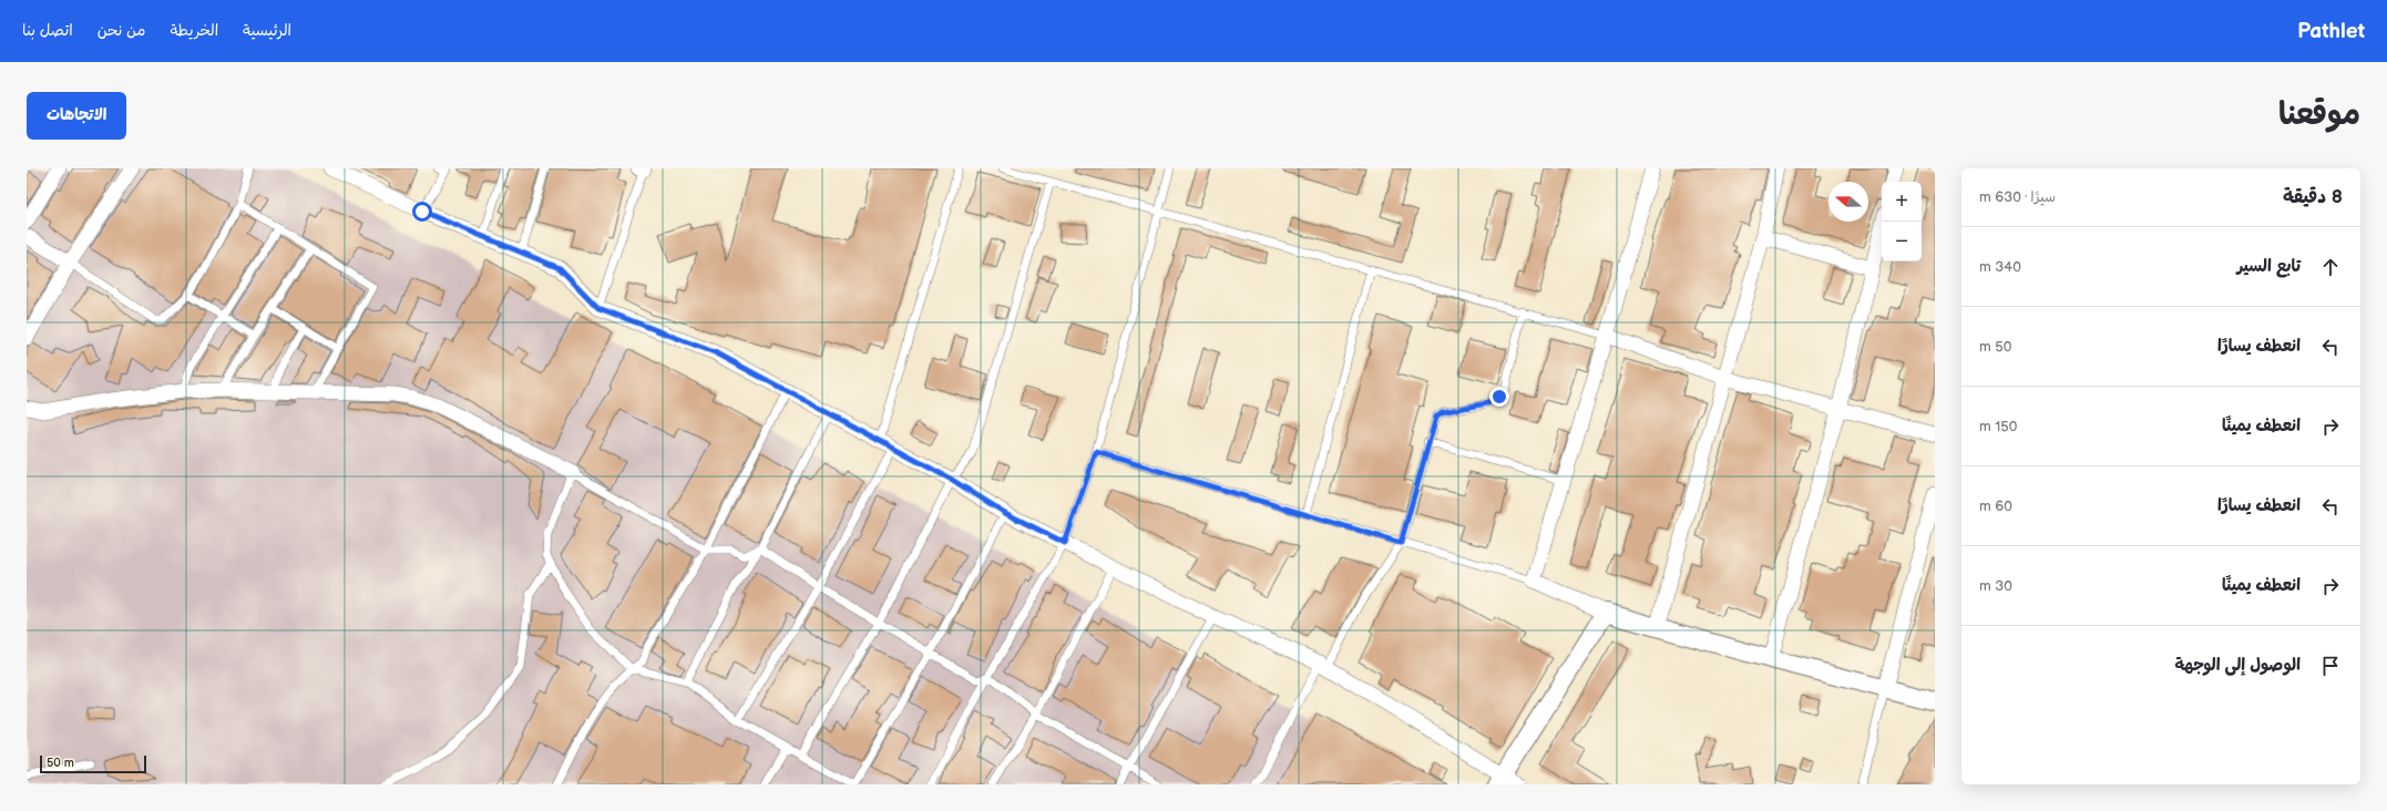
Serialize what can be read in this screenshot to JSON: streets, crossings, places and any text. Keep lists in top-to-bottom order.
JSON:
{
  "scale_bar": "50 m",
  "north": "left",
  "page": {
    "header": "Pathlet",
    "nav": [
      "الرئيسية",
      "الخريطة",
      "من نحن",
      "اتصل بنا"
    ],
    "title": "موقعنا",
    "buttons": "الاتجاهات",
    "heading": ["8 دقيقة", "سيرًا · 630 m"],
    "map_buttons": ["+", "−"],
    "list": [
      ["تابع السير", "340 m"],
      ["انعطف يسارًا", "50 m"],
      ["انعطف يمينًا", "150 m"],
      ["انعطف يسارًا", "60 m"],
      ["انعطف يمينًا", "30 m"],
      "الوصول إلى الوجهة"
    ],
    "scale": "50 m"
  }
}
